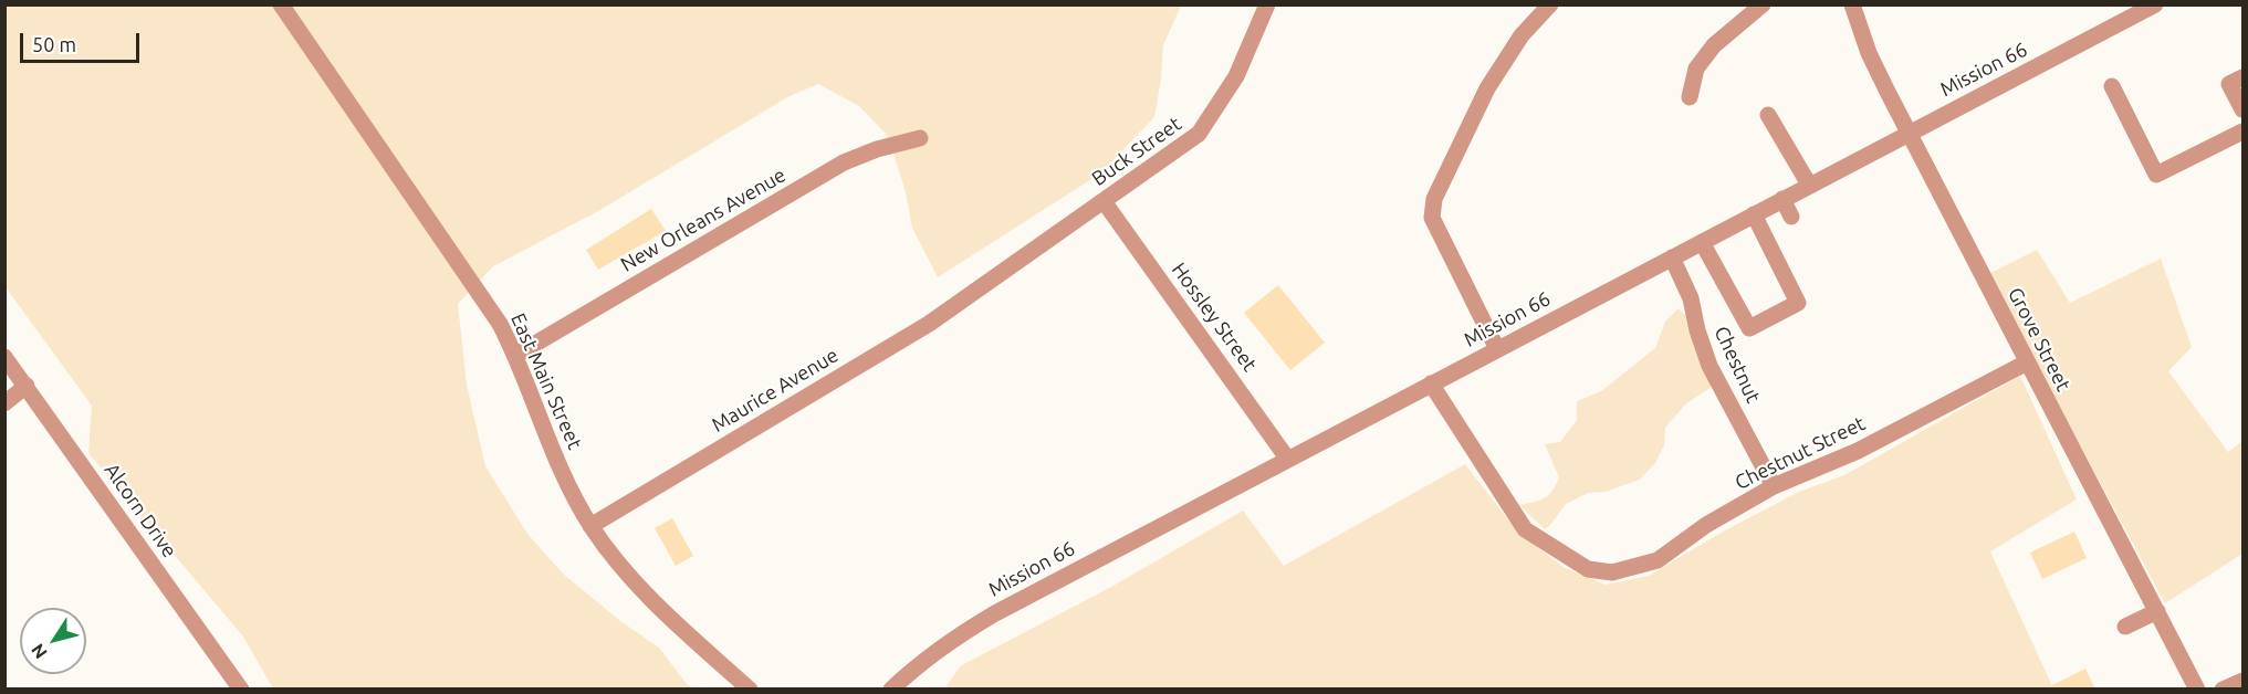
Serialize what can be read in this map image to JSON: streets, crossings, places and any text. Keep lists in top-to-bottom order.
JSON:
{
  "streets": {
    "street": [
      "Mission 66",
      "Buck Street",
      "New Orleans Avenue",
      "Hossley Street",
      "Grove Street",
      "Chestnut",
      "East Main Street",
      "Maurice Avenue",
      "Chestnut Street",
      "Alcorn Drive"
    ]
  },
  "crossings": [
    ["Mission 66", "Hossley Street"],
    ["Mission 66", "Grove Street"],
    ["Mission 66", "Chestnut"],
    ["Mission 66", "Chestnut Street"],
    ["Buck Street", "Hossley Street"],
    ["Buck Street", "Maurice Avenue"],
    ["New Orleans Avenue", "East Main Street"],
    ["Grove Street", "Chestnut Street"],
    ["Chestnut", "Chestnut Street"],
    ["East Main Street", "Maurice Avenue"]
  ],
  "scale_bar": "50 m",
  "north": "bottom left"
}
